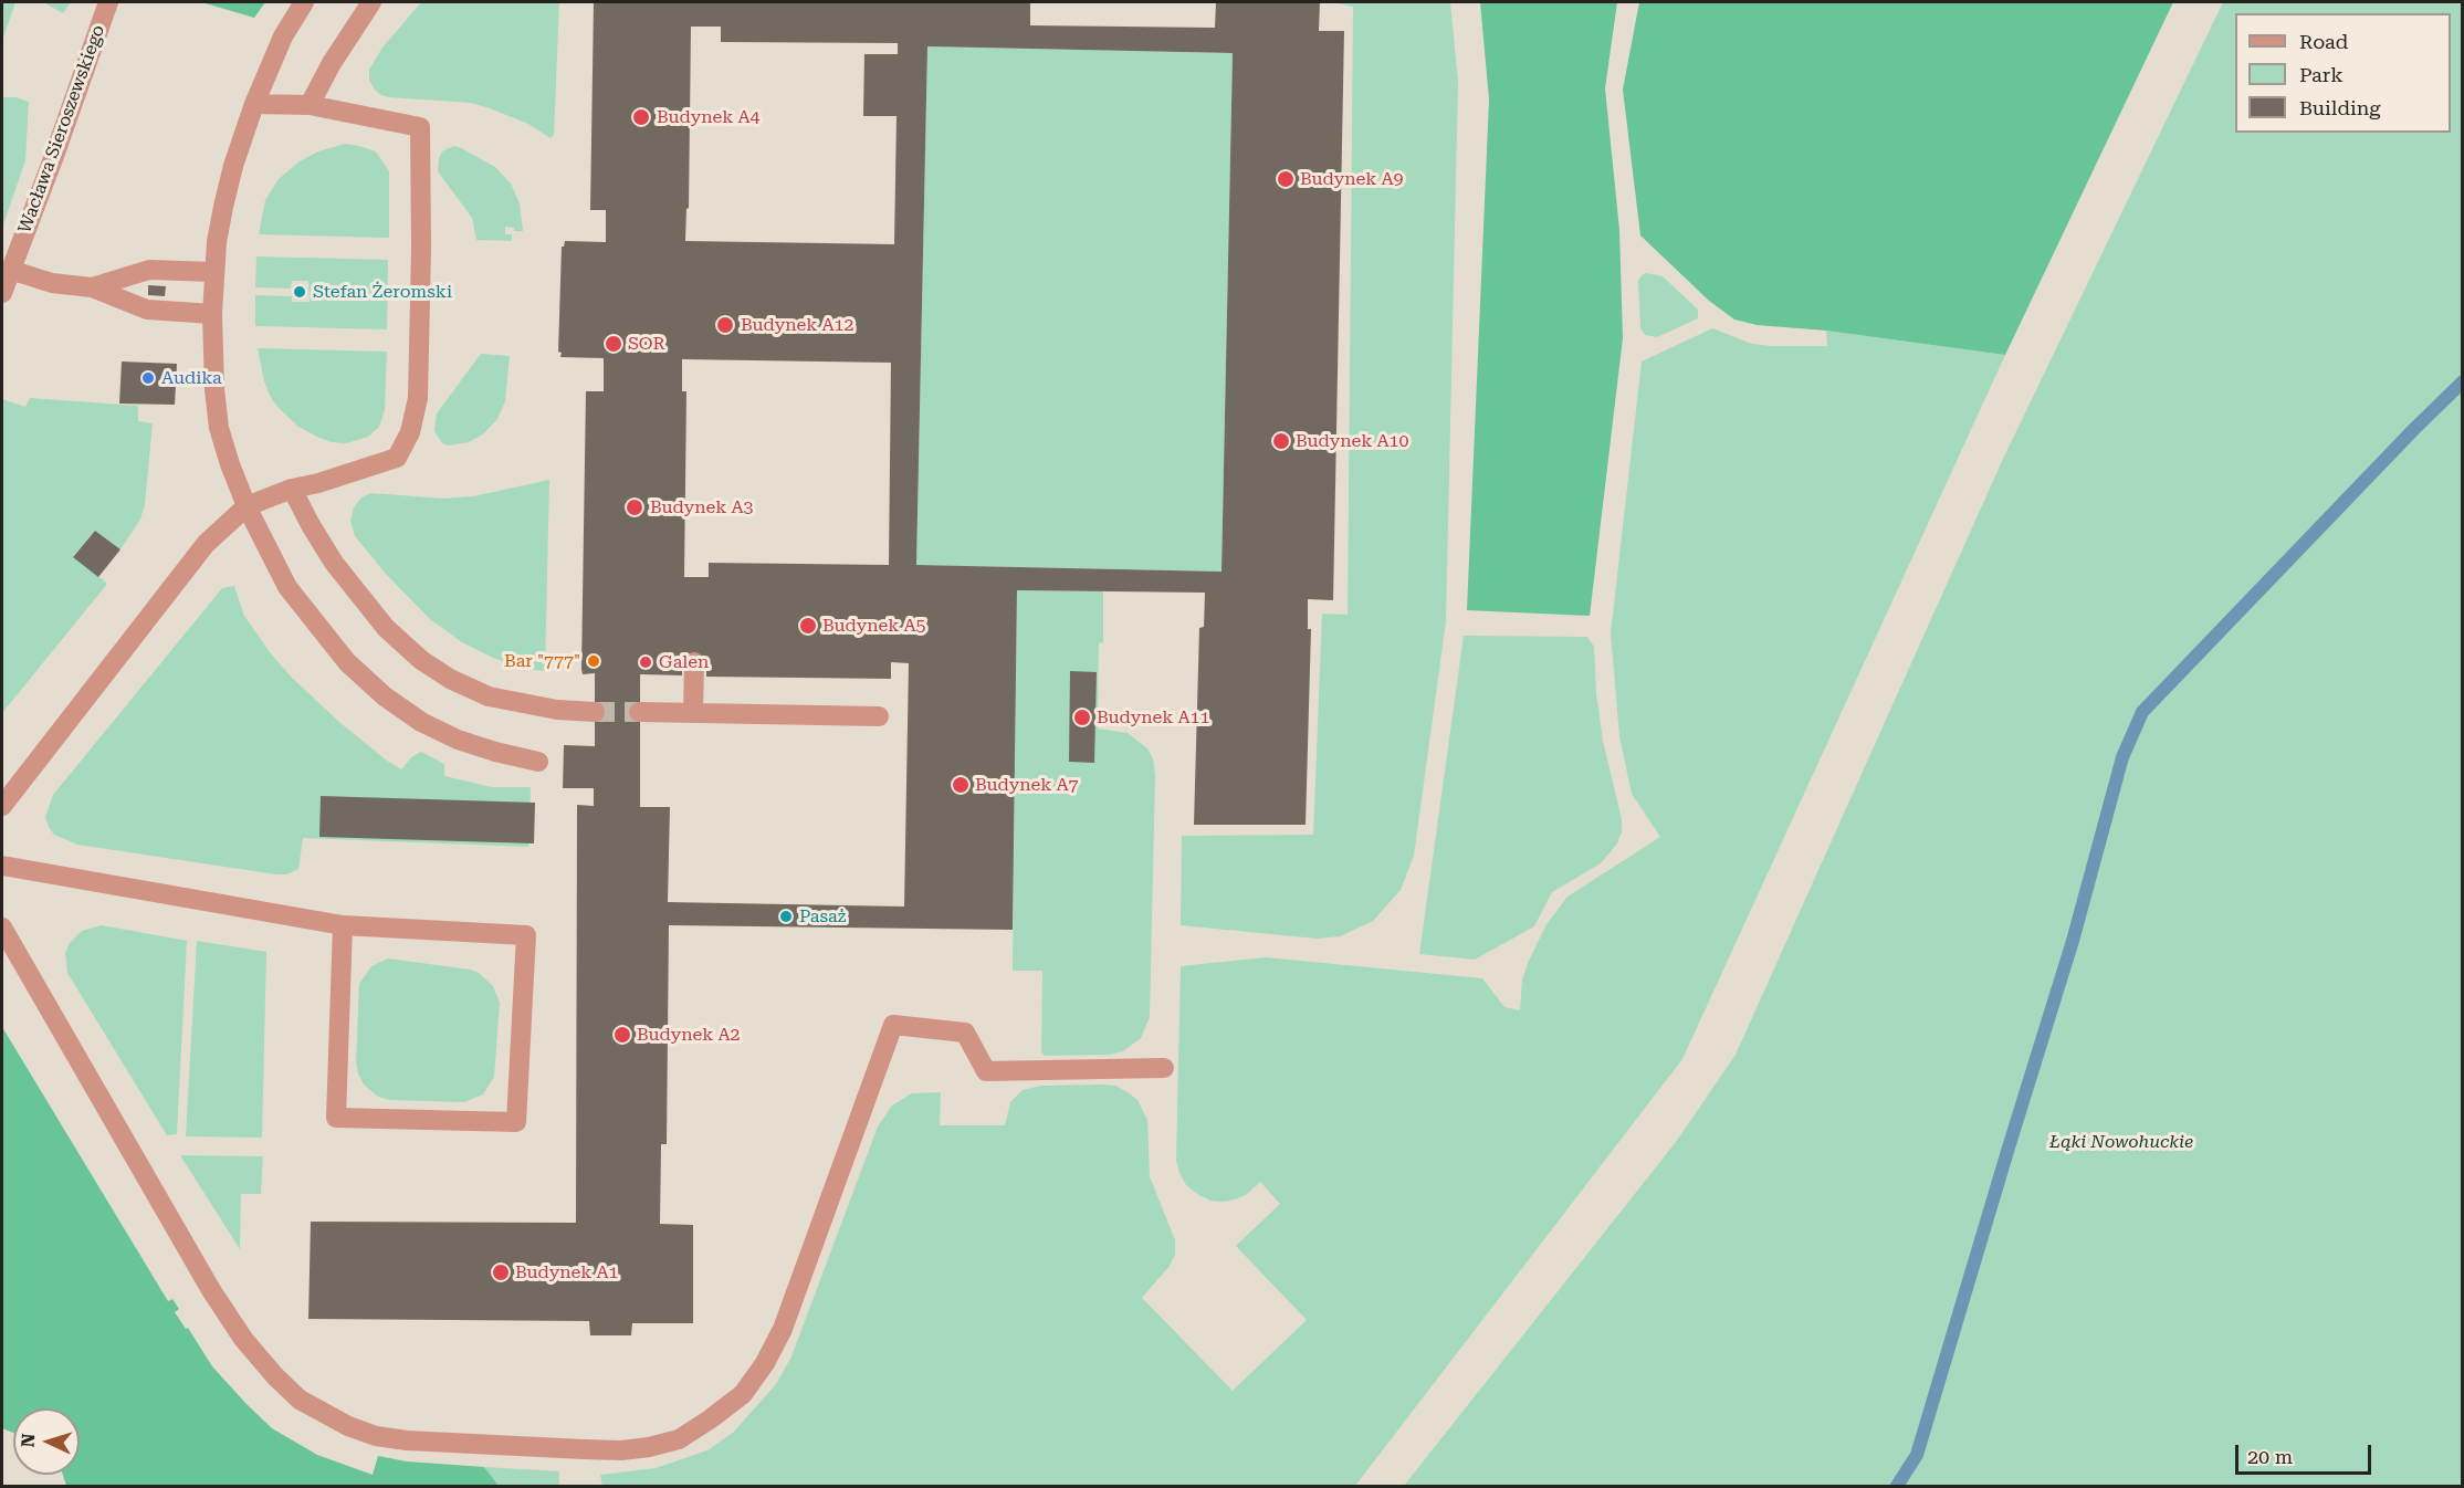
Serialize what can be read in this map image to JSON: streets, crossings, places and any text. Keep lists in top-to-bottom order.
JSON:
{
  "streets": {
    "street": ["Wacława Sieroszewskiego"]
  },
  "parks": ["Łąki Nowohuckie"],
  "places": [
    "Budynek A4",
    "Budynek A9",
    "Stefan Żeromski",
    "Budynek A12",
    "SOR",
    "Audika",
    "Budynek A10",
    "Budynek A3",
    "Budynek A5",
    "Bar \"777\"",
    "Galen",
    "Budynek A11",
    "Budynek A7",
    "Pasaż",
    "Budynek A2",
    "Budynek A1"
  ],
  "legend": ["Road", "Park", "Building"],
  "scale_bar": "20 m",
  "north": "left"
}
